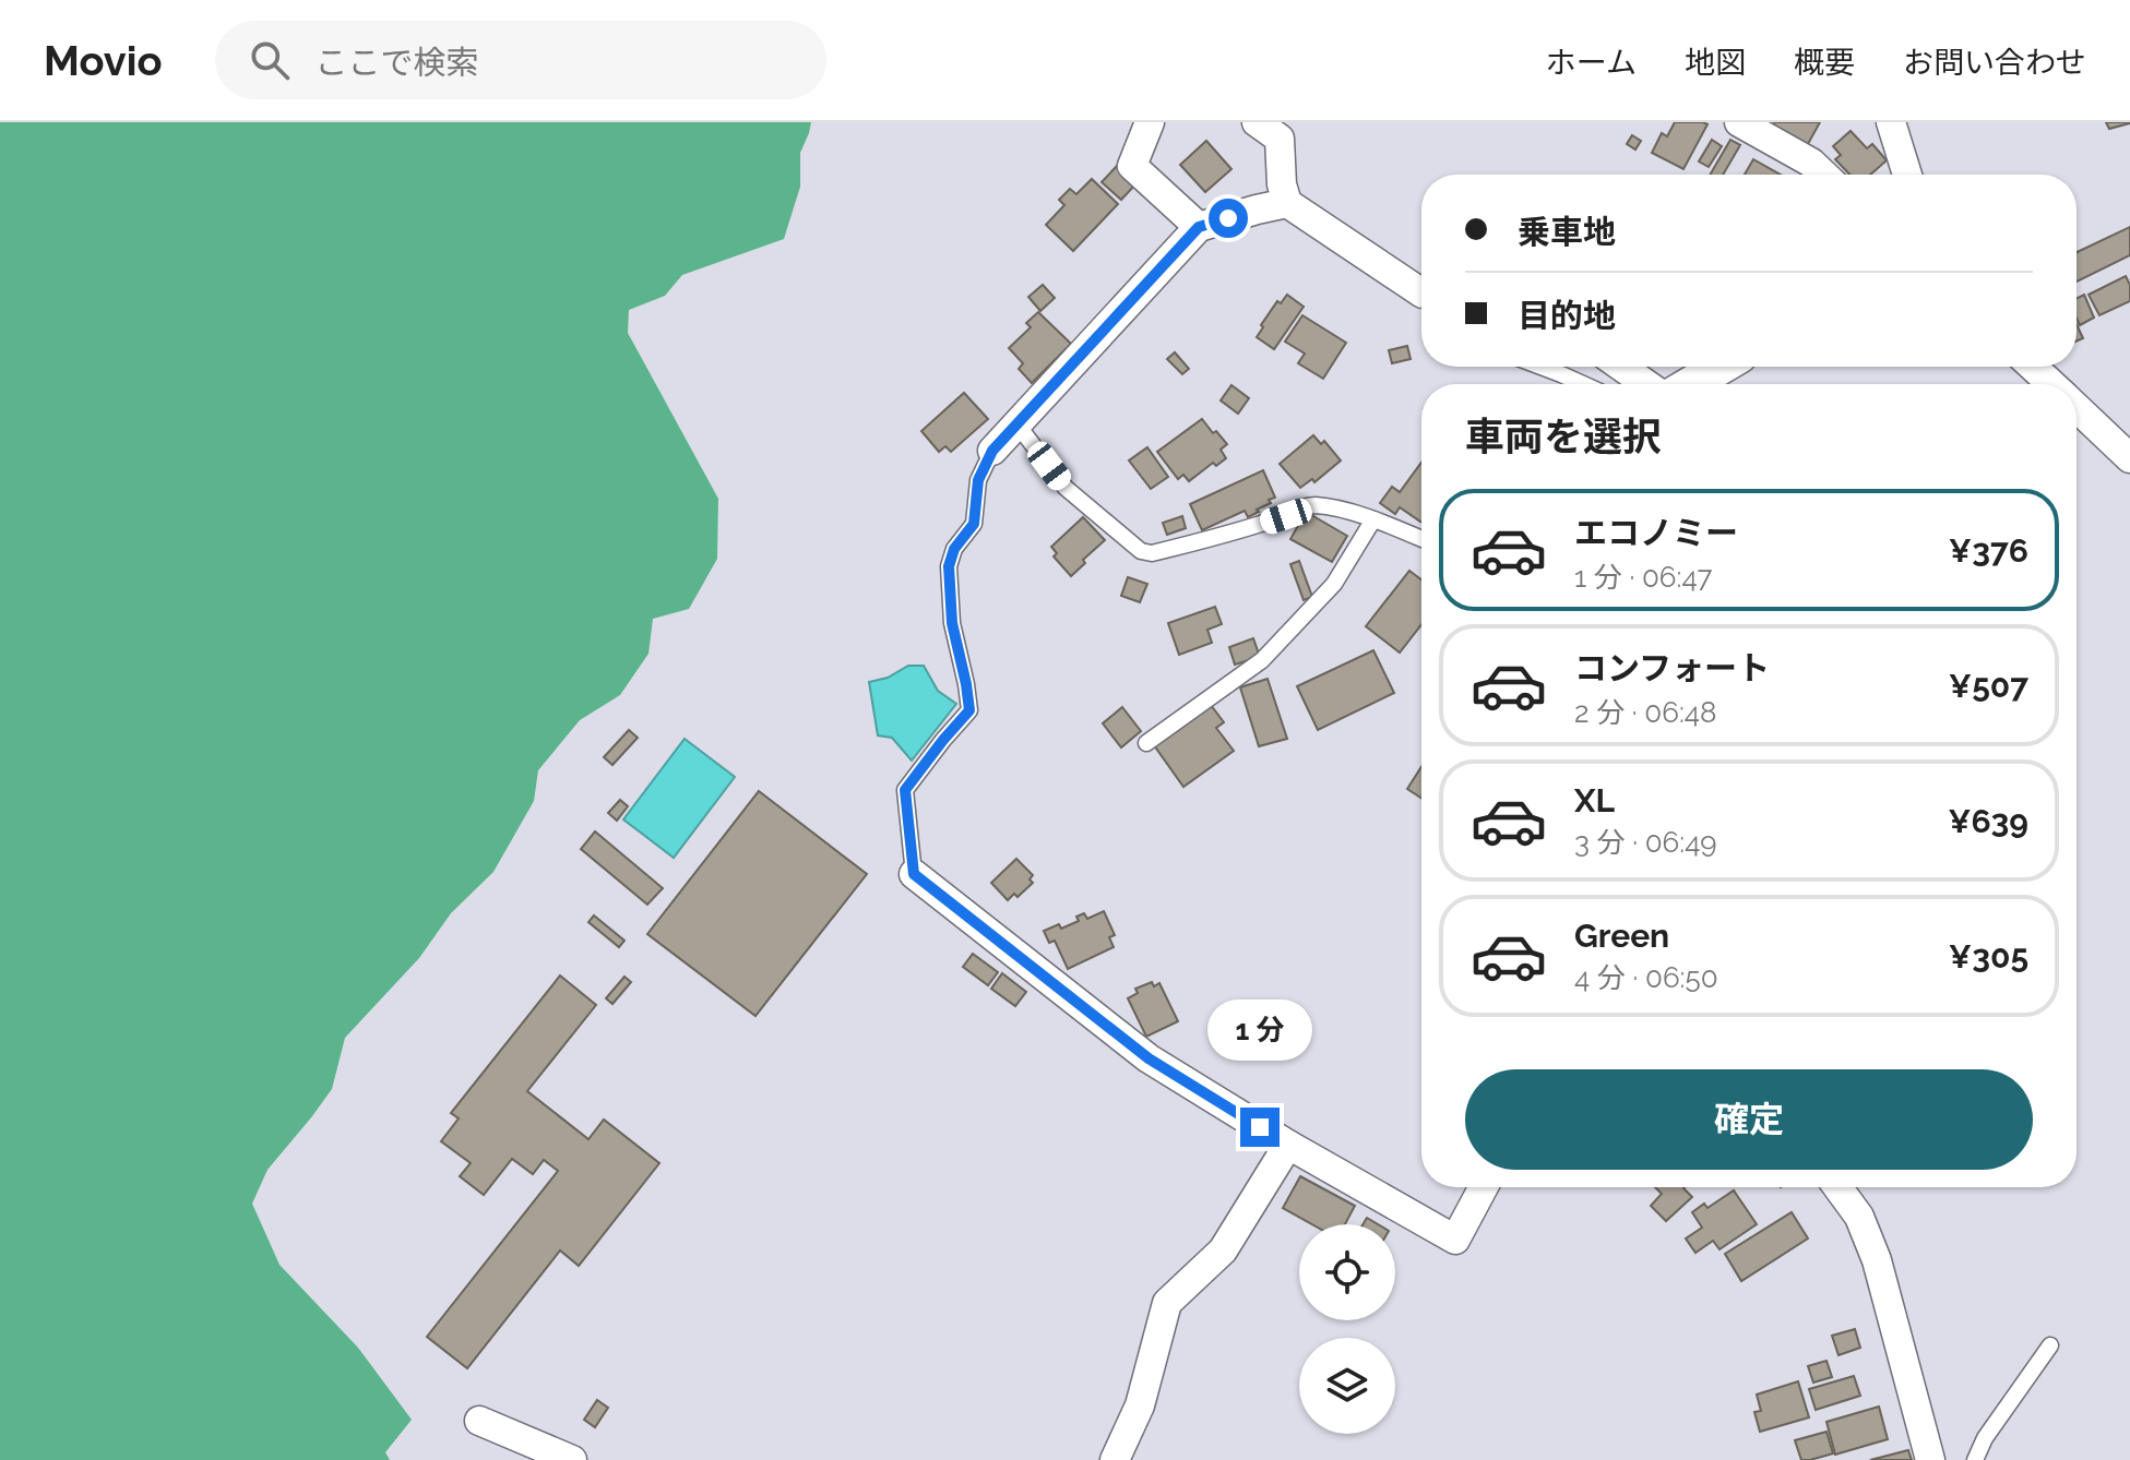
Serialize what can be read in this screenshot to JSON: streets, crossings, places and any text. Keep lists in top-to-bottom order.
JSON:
{
  "page": {
    "header": "Movio",
    "search": "ここで検索",
    "nav": [
      "ホーム",
      "地図",
      "概要",
      "お問い合わせ"
    ],
    "banner": ["乗車地", "目的地"],
    "heading": "車両を選択",
    "list": [
      {
        "name": "エコノミー",
        "note": "1 分 · 06:47",
        "value": "¥376"
      },
      {
        "name": "コンフォート",
        "note": "2 分 · 06:48",
        "value": "¥507"
      },
      {
        "name": "XL",
        "note": "3 分 · 06:49",
        "value": "¥639"
      },
      {
        "name": "Green",
        "note": "4 分 · 06:50",
        "value": "¥305"
      }
    ],
    "bubble": "1 分",
    "buttons": "確定"
  }
}
